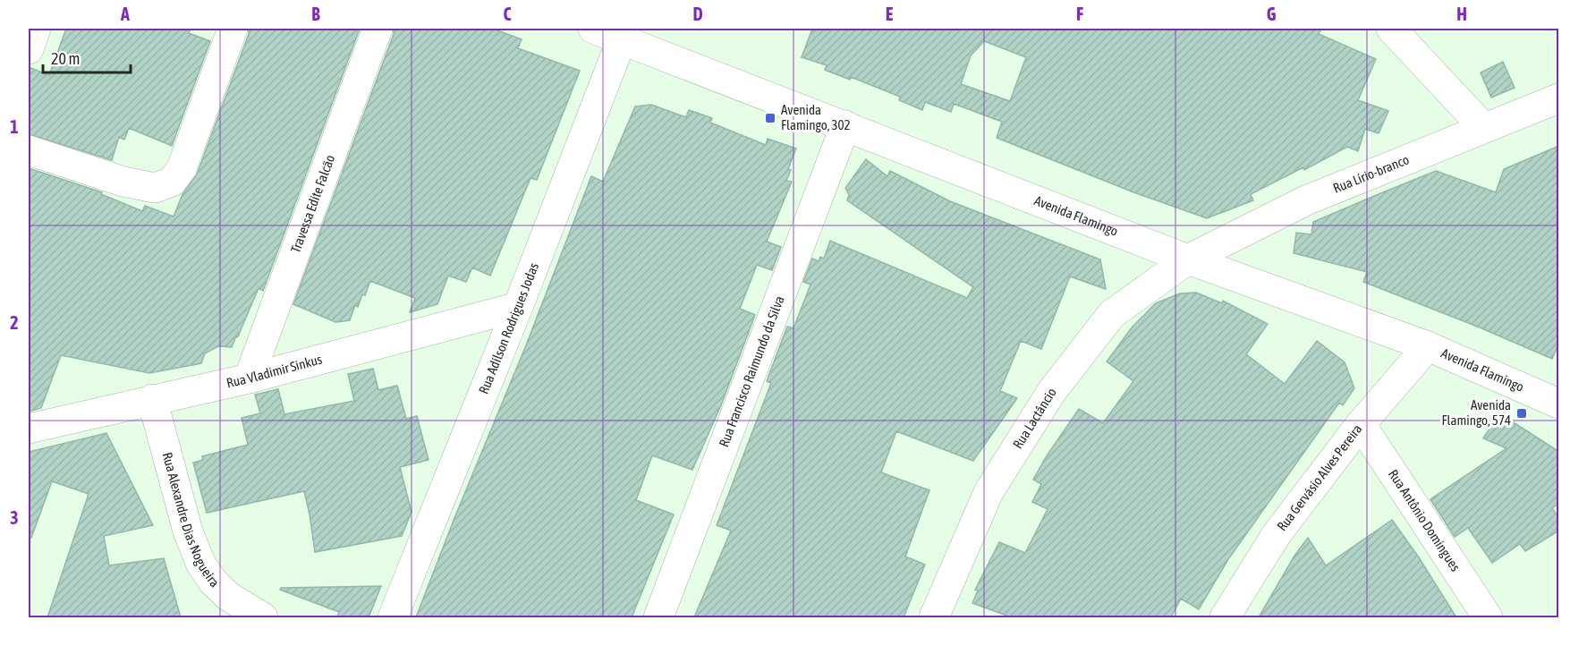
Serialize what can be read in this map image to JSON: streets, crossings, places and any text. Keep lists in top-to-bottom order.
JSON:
{
  "streets": {
    "street": [
      "Rua Lírio-branco",
      "Travessa Edite Falcão",
      "Avenida Flamingo",
      "Rua Adílson Rodrigues Jodas",
      "Rua Vladimir Sinkus",
      "Rua Francisco Raimundo da Silva",
      "Rua Lactâncio",
      "Rua Gervásio Alves Pereira",
      "Rua Alexandre Dias Nogueira",
      "Rua Antônio Domingues"
    ]
  },
  "crossings": [
    ["Rua Lírio-branco", "Avenida Flamingo"],
    ["Rua Lírio-branco", "Rua Lactâncio"],
    ["Travessa Edite Falcão", "Rua Vladimir Sinkus"],
    ["Avenida Flamingo", "Rua Adílson Rodrigues Jodas"],
    ["Avenida Flamingo", "Rua Francisco Raimundo da Silva"],
    ["Avenida Flamingo", "Rua Lactâncio"],
    ["Avenida Flamingo", "Rua Gervásio Alves Pereira"],
    ["Rua Adílson Rodrigues Jodas", "Rua Vladimir Sinkus"],
    ["Rua Vladimir Sinkus", "Rua Alexandre Dias Nogueira"],
    ["Rua Gervásio Alves Pereira", "Rua Antônio Domingues"]
  ],
  "places": {
    "transit": ["Avenida Flamingo, 302", "Avenida Flamingo, 574"]
  },
  "scale_bar": "20 m",
  "grid": {
    "columns": [
      "A",
      "B",
      "C",
      "D",
      "E",
      "F",
      "G",
      "H"
    ],
    "rows": ["1", "2", "3"]
  }
}
